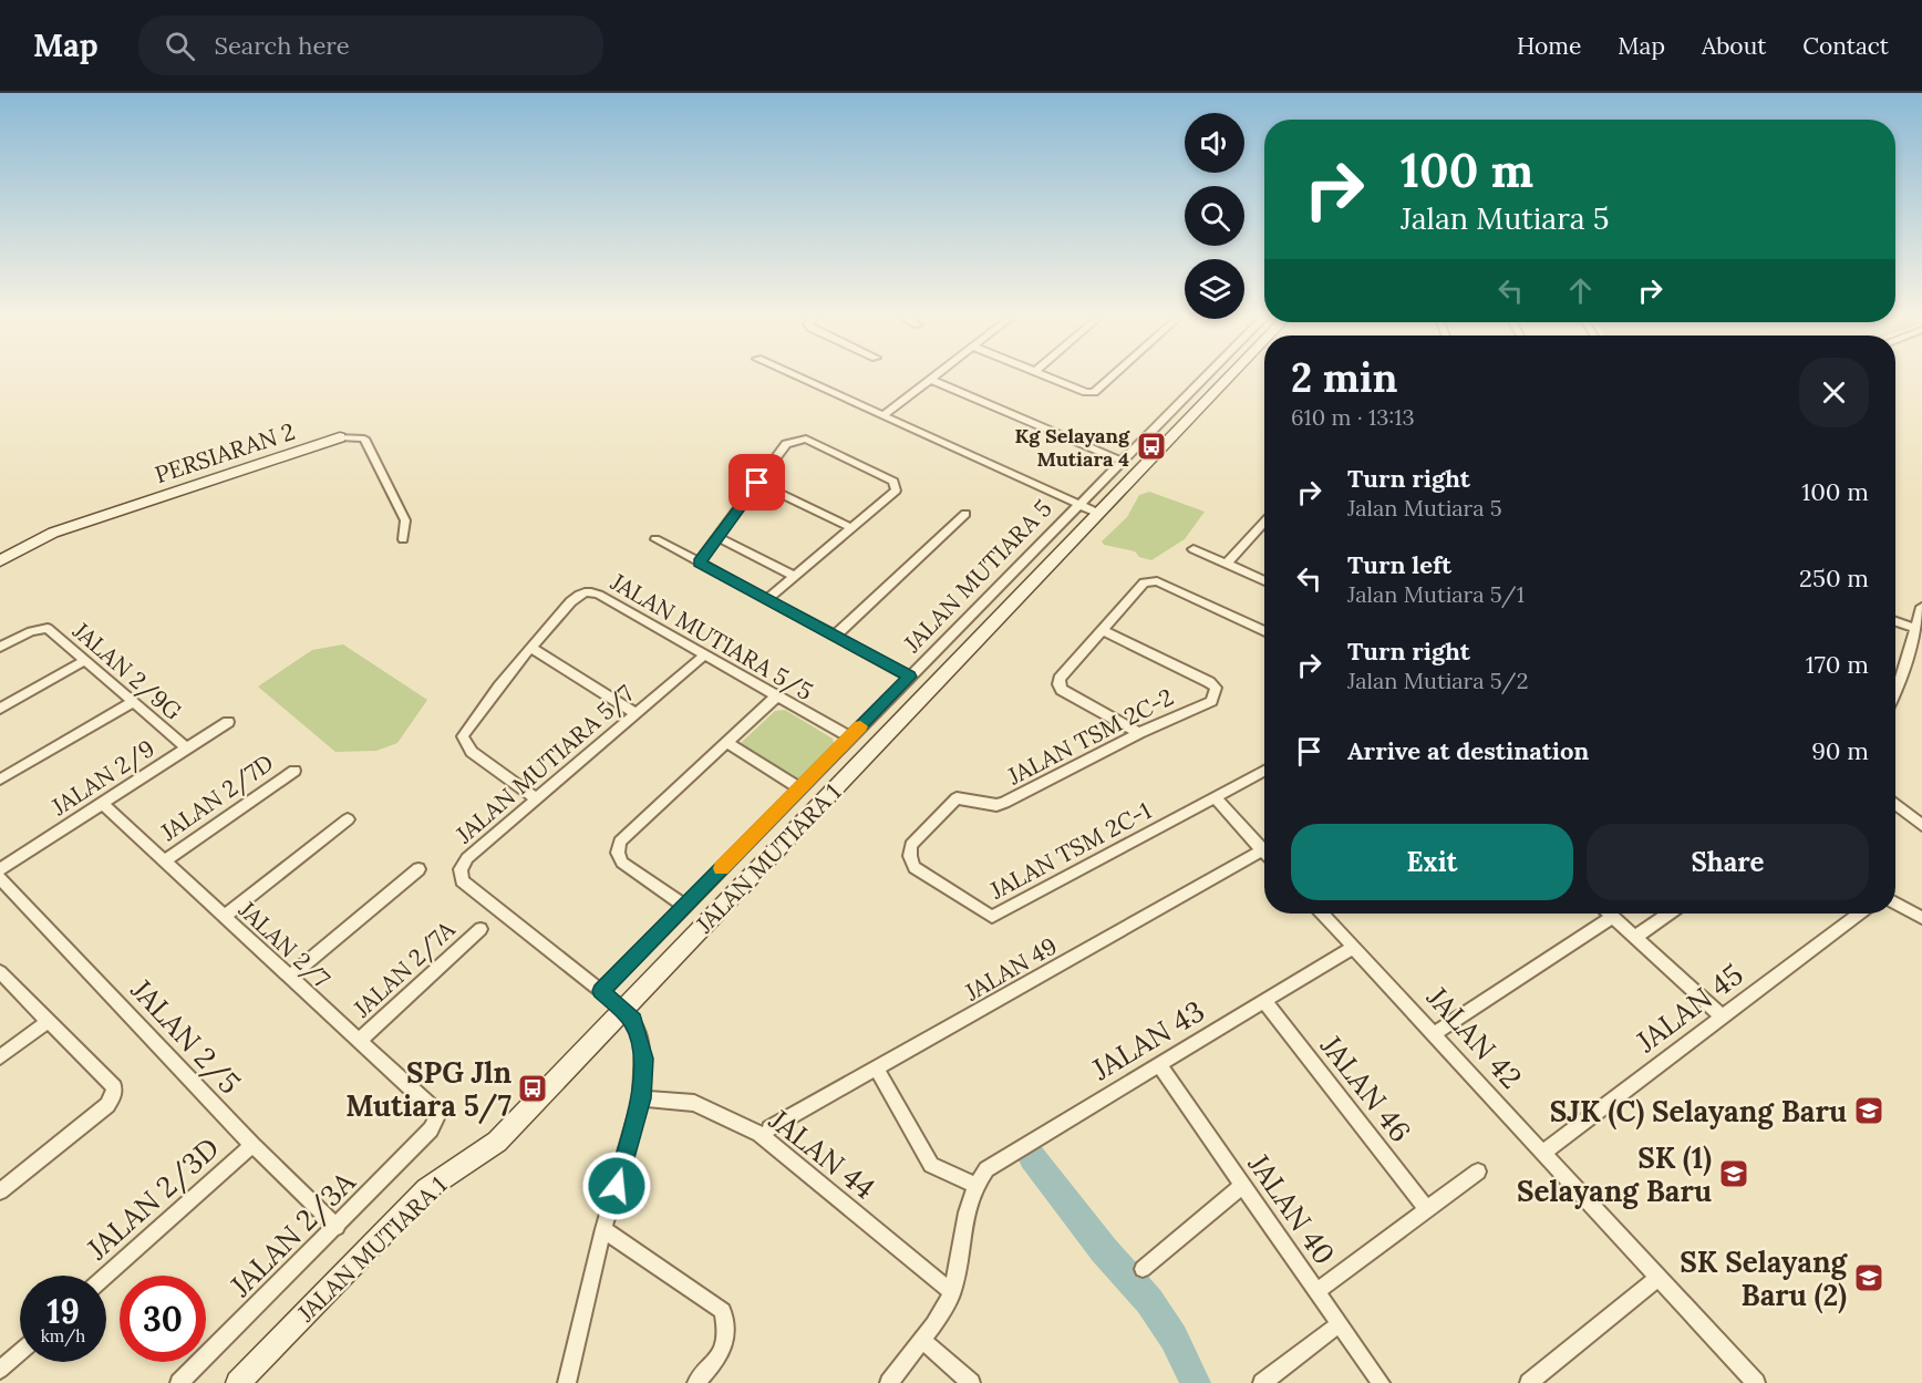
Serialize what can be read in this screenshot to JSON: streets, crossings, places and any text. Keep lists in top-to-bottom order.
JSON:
{
  "streets": {
    "street": [
      "PERSIARAN 2",
      "JALAN MUTIARA 5",
      "JALAN MUTIARA 5/5",
      "JALAN 2/9G",
      "JALAN TSM 2C-2",
      "JALAN MUTIARA 5/7",
      "JALAN 2/9",
      "JALAN 2/7D",
      "JALAN TSM 2C-1",
      "JALAN MUTIARA 1",
      "JALAN 2/7",
      "JALAN 2/7A",
      "JALAN 49",
      "JALAN 45",
      "JALAN 2/5",
      "JALAN 42",
      "JALAN 43",
      "JALAN 46",
      "JALAN 44",
      "JALAN 2/3D",
      "JALAN 40",
      "JALAN 2/3A"
    ]
  },
  "crossings": [
    ["JALAN MUTIARA 5", "JALAN MUTIARA 5/5"],
    ["JALAN MUTIARA 5", "JALAN MUTIARA 5/7"],
    ["JALAN MUTIARA 5/5", "JALAN MUTIARA 5/7"],
    ["JALAN 2/9G", "JALAN 2/9"],
    ["JALAN TSM 2C-2", "JALAN TSM 2C-1"],
    ["JALAN MUTIARA 5/7", "JALAN MUTIARA 1"],
    ["JALAN 2/9", "JALAN 2/7"],
    ["JALAN 2/7D", "JALAN 2/7"],
    ["JALAN 2/7", "JALAN 2/7A"],
    ["JALAN 2/7", "JALAN 2/3A"],
    ["JALAN 45", "JALAN 42"],
    ["JALAN 2/5", "JALAN 2/3D"],
    ["JALAN 2/5", "JALAN 2/3A"],
    ["JALAN 42", "JALAN 43"],
    ["JALAN 43", "JALAN 46"],
    ["JALAN 43", "JALAN 40"]
  ],
  "places": {
    "bus stop": ["Kg Selayang Mutiara 4", "SPG Jln Mutiara 5/7"],
    "school or university": ["SJK (C) Selayang Baru", "SK (1) Selayang Baru", "SK Selayang Baru (2)"]
  },
  "page": {
    "header": "Map",
    "search": "Search here",
    "nav": [
      "Home",
      "Map",
      "About",
      "Contact"
    ],
    "turn": ["100 m", "Jalan Mutiara 5"],
    "heading": ["2 min", "610 m · 13:13"],
    "list": [
      {
        "name": "Turn right",
        "note": "Jalan Mutiara 5",
        "value": "100 m"
      },
      {
        "name": "Turn left",
        "note": "Jalan Mutiara 5/1",
        "value": "250 m"
      },
      {
        "name": "Turn right",
        "note": "Jalan Mutiara 5/2",
        "value": "170 m"
      },
      {
        "name": "Arrive at destination",
        "value": "90 m"
      }
    ],
    "buttons": ["Exit", "Share"],
    "speed": "19 km/h",
    "limit": "30"
  }
}
